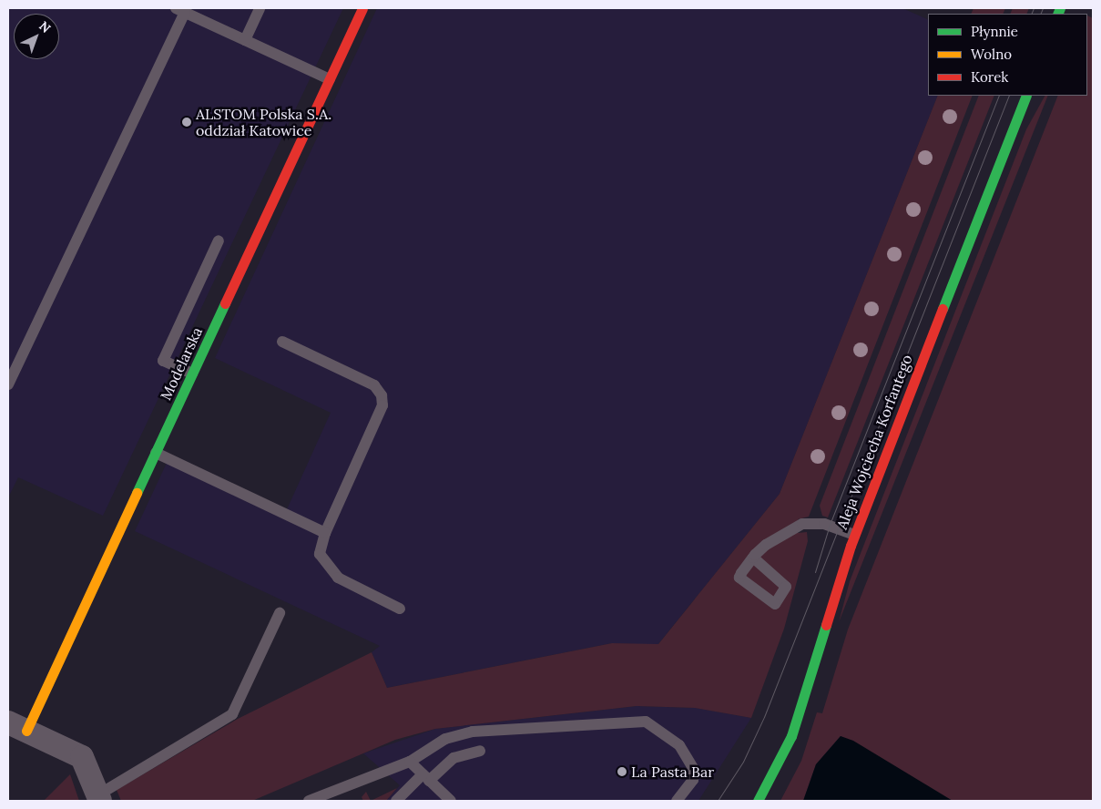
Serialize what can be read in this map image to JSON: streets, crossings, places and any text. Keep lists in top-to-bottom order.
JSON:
{
  "streets": {
    "street": ["Modelarska", "Aleja Wojciecha Korfantego"]
  },
  "places": ["ALSTOM Polska S.A. oddział Katowice", "La Pasta Bar"],
  "legend": ["Płynnie", "Wolno", "Korek"],
  "north": "top right"
}
